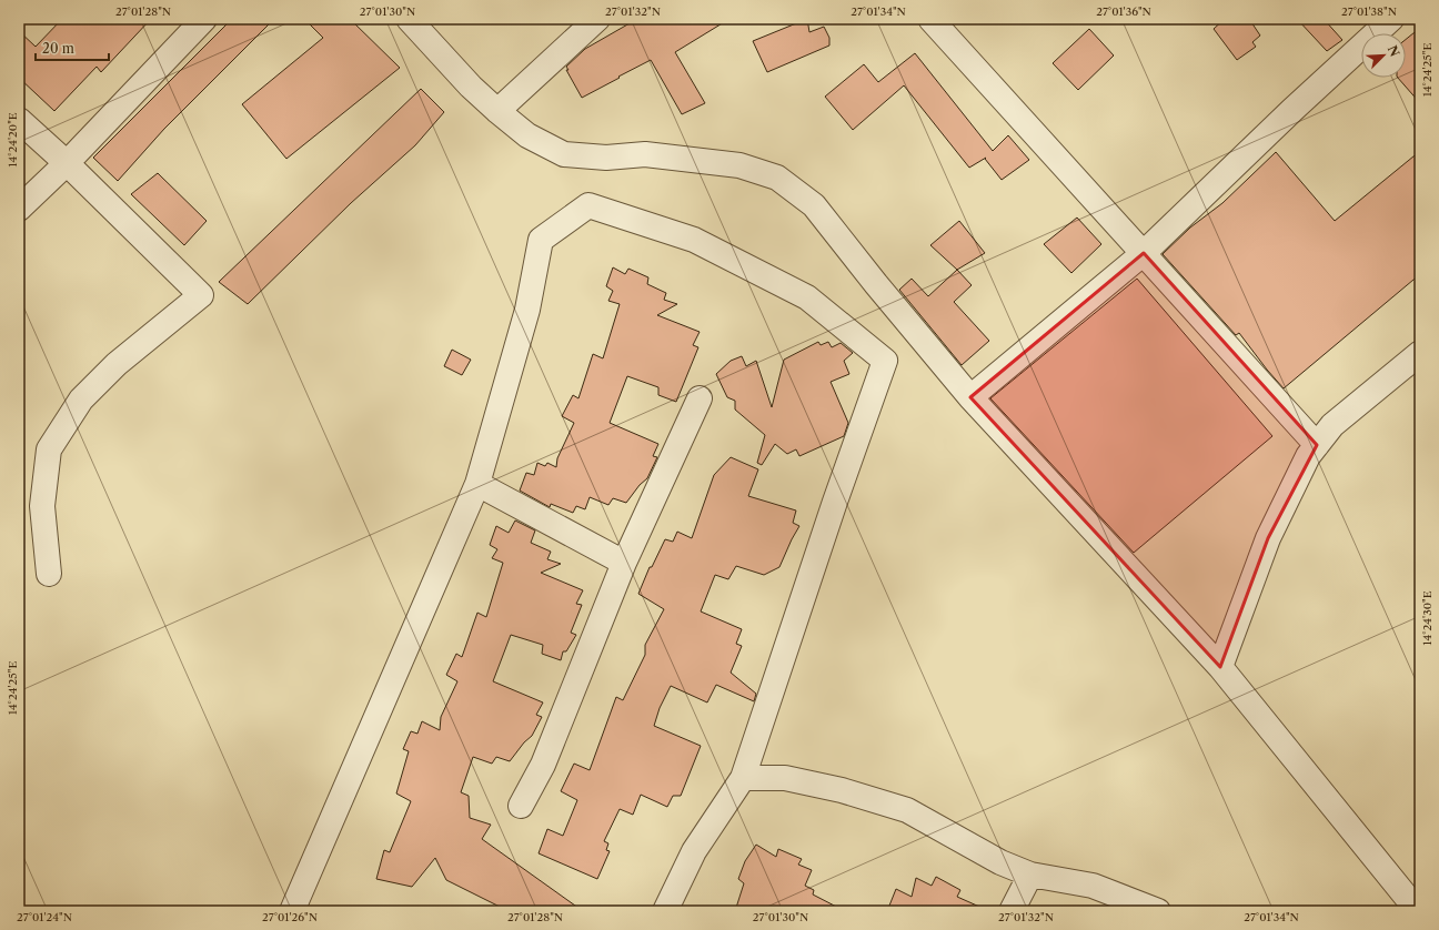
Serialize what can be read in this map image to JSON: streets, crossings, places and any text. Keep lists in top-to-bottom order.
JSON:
{
  "scale_bar": "20 m",
  "north": "top right",
  "coordinates": [
    "27°01'28\"N",
    "27°01'30\"N",
    "27°01'32\"N",
    "27°01'34\"N",
    "27°01'36\"N",
    "27°01'38\"N",
    "14°24'25\"E",
    "14°24'20\"E",
    "14°24'30\"E",
    "27°01'24\"N",
    "27°01'26\"N"
  ]
}
